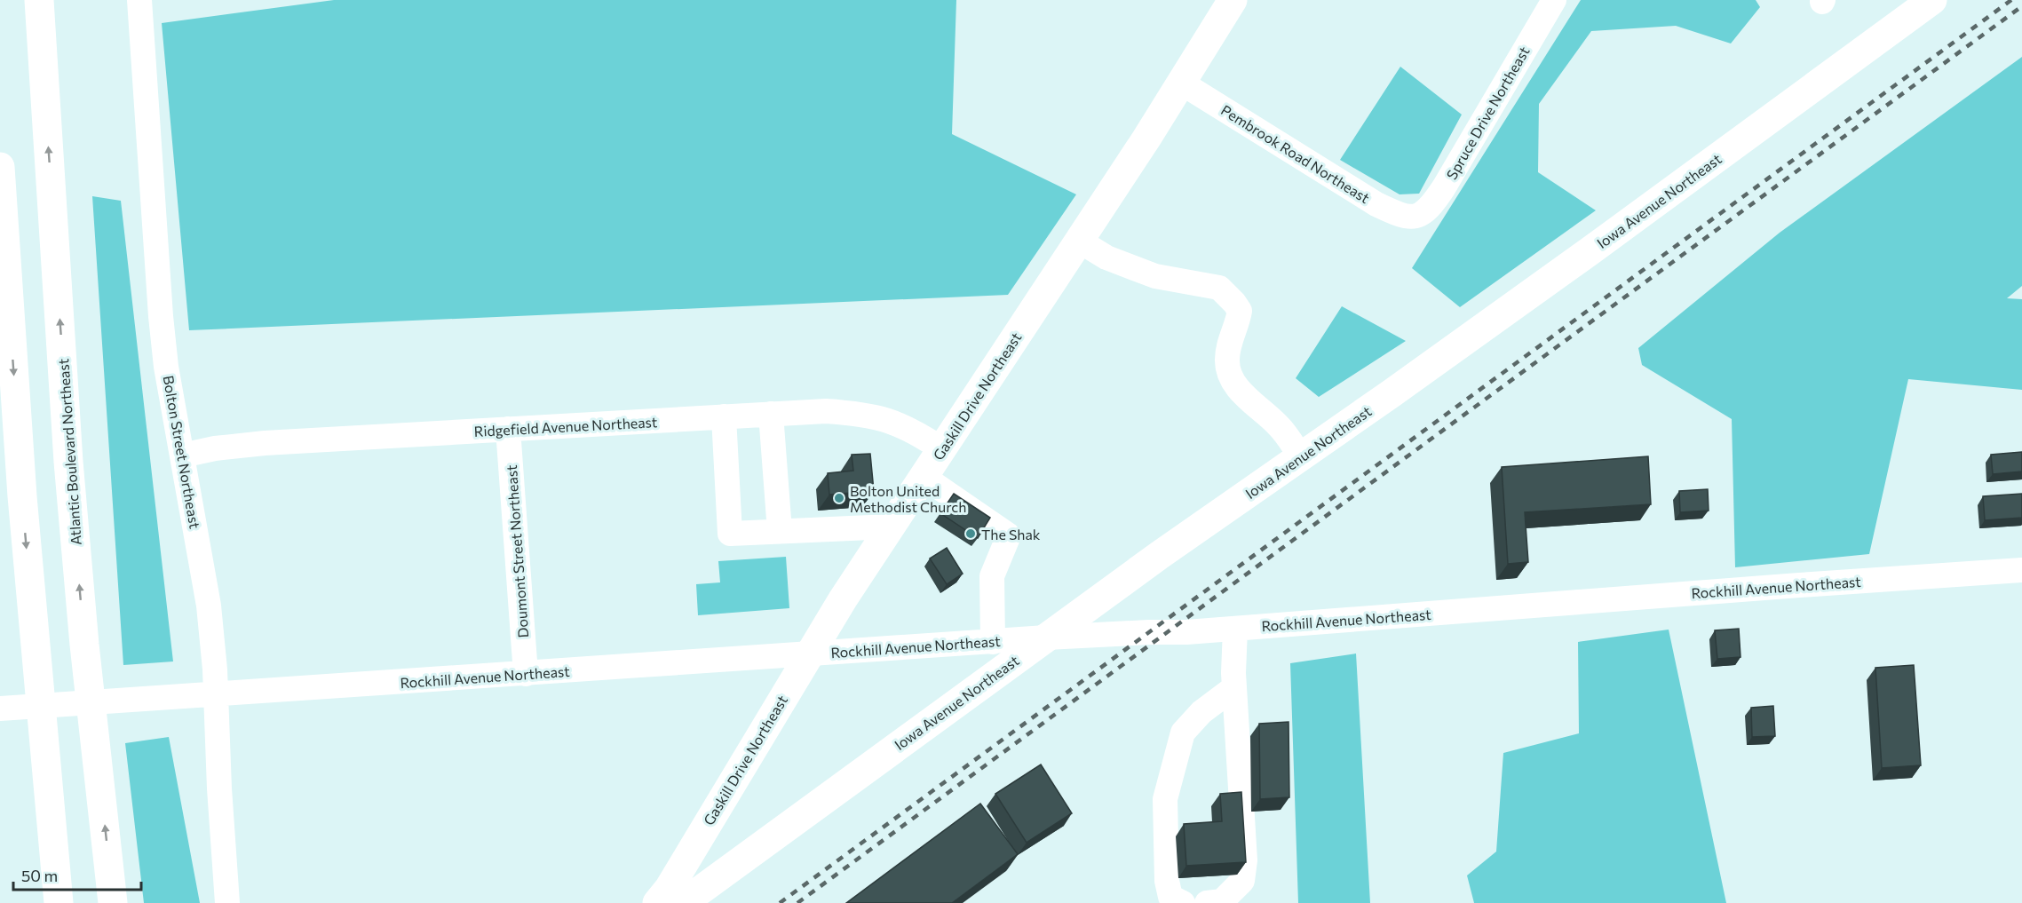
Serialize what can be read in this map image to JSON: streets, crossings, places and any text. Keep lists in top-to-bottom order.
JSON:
{
  "streets": {
    "main road": ["Iowa Avenue Northeast", "Gaskill Drive Northeast", "Atlantic Boulevard Northeast"],
    "street": [
      "Spruce Drive Northeast",
      "Pembrook Road Northeast",
      "Ridgefield Avenue Northeast",
      "Bolton Street Northeast",
      "Doumont Street Northeast",
      "Rockhill Avenue Northeast"
    ]
  },
  "crossings": [
    ["Spruce Drive Northeast", "Pembrook Road Northeast"],
    ["Pembrook Road Northeast", "Gaskill Drive Northeast"],
    ["Iowa Avenue Northeast", "Rockhill Avenue Northeast"],
    ["Gaskill Drive Northeast", "Ridgefield Avenue Northeast"],
    ["Gaskill Drive Northeast", "Rockhill Avenue Northeast"],
    ["Ridgefield Avenue Northeast", "Bolton Street Northeast"],
    ["Ridgefield Avenue Northeast", "Doumont Street Northeast"],
    ["Bolton Street Northeast", "Rockhill Avenue Northeast"],
    ["Doumont Street Northeast", "Rockhill Avenue Northeast"]
  ],
  "places": ["Bolton United Methodist Church", "The Shak"],
  "scale_bar": "50 m"
}
